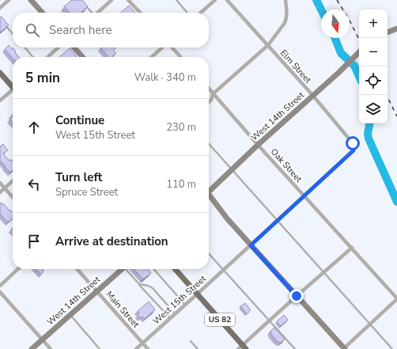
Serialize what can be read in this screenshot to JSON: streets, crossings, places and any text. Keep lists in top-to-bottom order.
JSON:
{
  "streets": {
    "main road": ["US 82"],
    "street": [
      "Elm Street",
      "West 14th Street",
      "Oak Street",
      "West 15th Street",
      "Main Street"
    ]
  },
  "crossings": [
    ["Elm Street", "West 14th Street"],
    ["Elm Street", "West 15th Street"],
    ["West 14th Street", "Oak Street"],
    ["West 14th Street", "Main Street"],
    ["Oak Street", "West 15th Street"],
    ["West 15th Street", "Main Street"],
    ["West 15th Street", "US 82"]
  ],
  "north": "bottom",
  "page": {
    "map_buttons": ["+", "−"],
    "search": "Search here",
    "heading": ["5 min", "Walk · 340 m"],
    "list": [
      ["Continue", "West 15th Street", "230 m"],
      ["Turn left", "Spruce Street", "110 m"],
      "Arrive at destination"
    ]
  }
}
